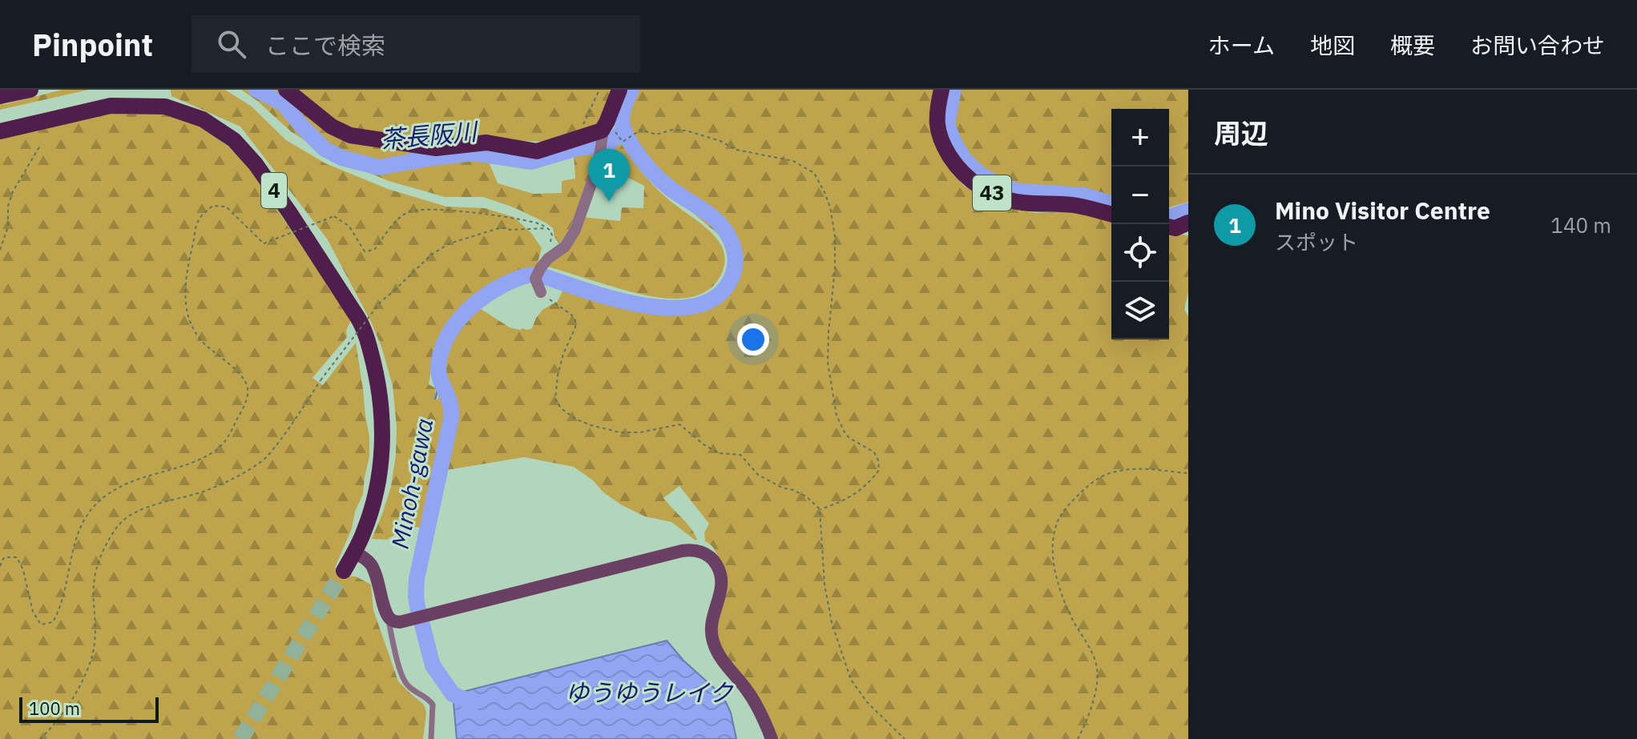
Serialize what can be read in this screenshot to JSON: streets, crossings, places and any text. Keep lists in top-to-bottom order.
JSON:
{
  "streets": {
    "main road": ["4", "43"]
  },
  "water": ["茶長阪川", "Minoh-gawa", "ゆうゆうレイク"],
  "scale_bar": "100 m",
  "page": {
    "header": "Pinpoint",
    "search": "ここで検索",
    "nav": [
      "ホーム",
      "地図",
      "概要",
      "お問い合わせ"
    ],
    "heading": "周辺",
    "map_buttons": ["+", "−"],
    "pins": "1",
    "list": [
      {
        "mark": "1",
        "name": "Mino Visitor Centre",
        "note": "スポット",
        "value": "140 m"
      }
    ],
    "scale": "100 m"
  }
}
